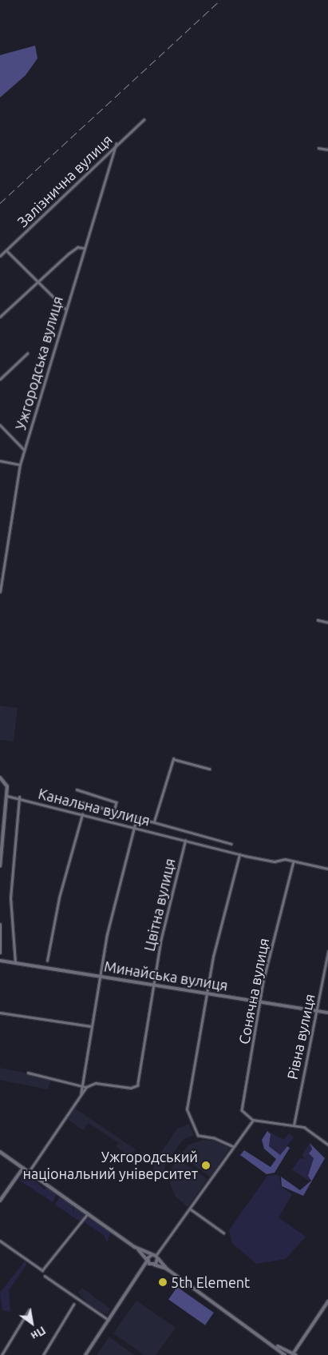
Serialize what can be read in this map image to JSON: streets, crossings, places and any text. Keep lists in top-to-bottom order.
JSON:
{
  "streets": {
    "street": [
      "Залізнична вулиця",
      "Ужгородська вулиця",
      "Канальна вулиця",
      "Цвітна вулиця",
      "Минайська вулиця",
      "Сонячна вулиця",
      "Рівна вулиця"
    ]
  },
  "crossings": [
    ["Залізнична вулиця", "Ужгородська вулиця"],
    ["Канальна вулиця", "Цвітна вулиця"],
    ["Канальна вулиця", "Минайська вулиця"],
    ["Канальна вулиця", "Сонячна вулиця"],
    ["Цвітна вулиця", "Минайська вулиця"],
    ["Минайська вулиця", "Сонячна вулиця"],
    ["Минайська вулиця", "Рівна вулиця"]
  ],
  "places": ["Ужгородський національний університет", "5th Element"],
  "north": "bottom right"
}
